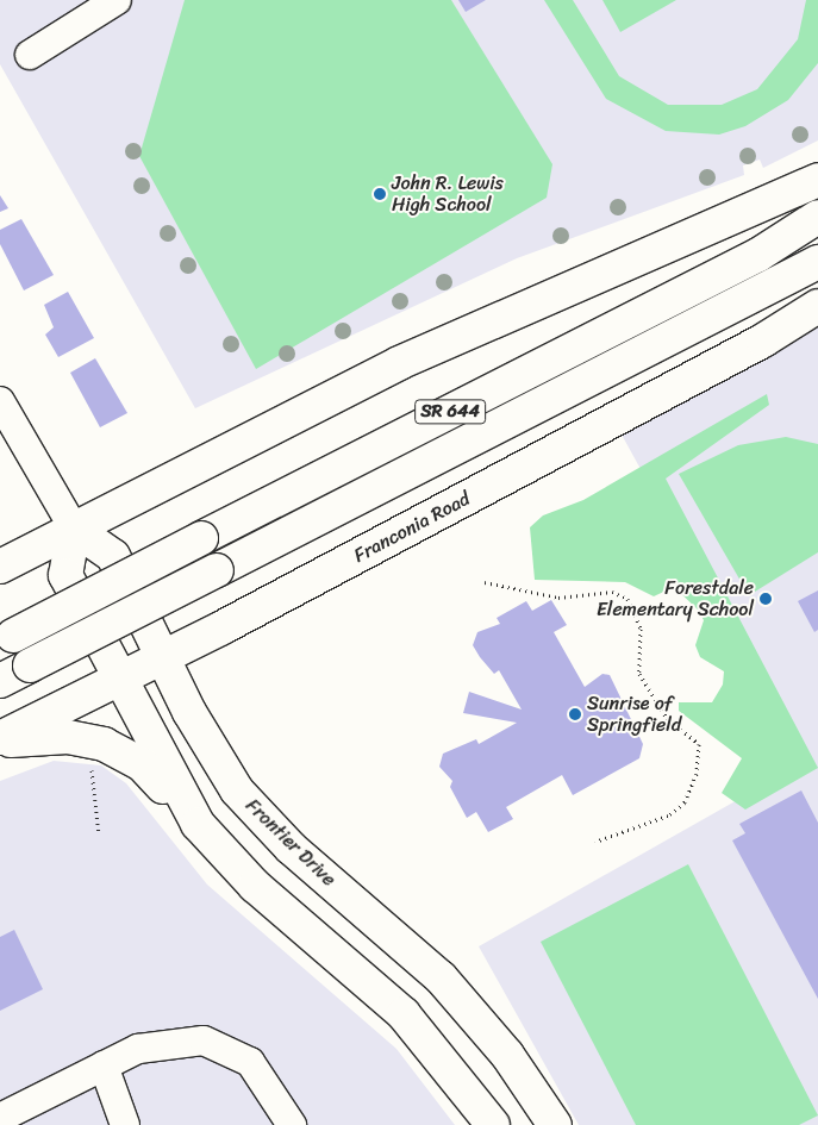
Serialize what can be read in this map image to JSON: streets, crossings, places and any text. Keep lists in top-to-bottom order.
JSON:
{
  "streets": {
    "main road": ["SR 644", "Franconia Road", "Frontier Drive"]
  },
  "crossings": [
    ["Franconia Road", "Frontier Drive"]
  ],
  "places": ["John R. Lewis High School", "Forestdale Elementary School", "Sunrise of Springfield"]
}
